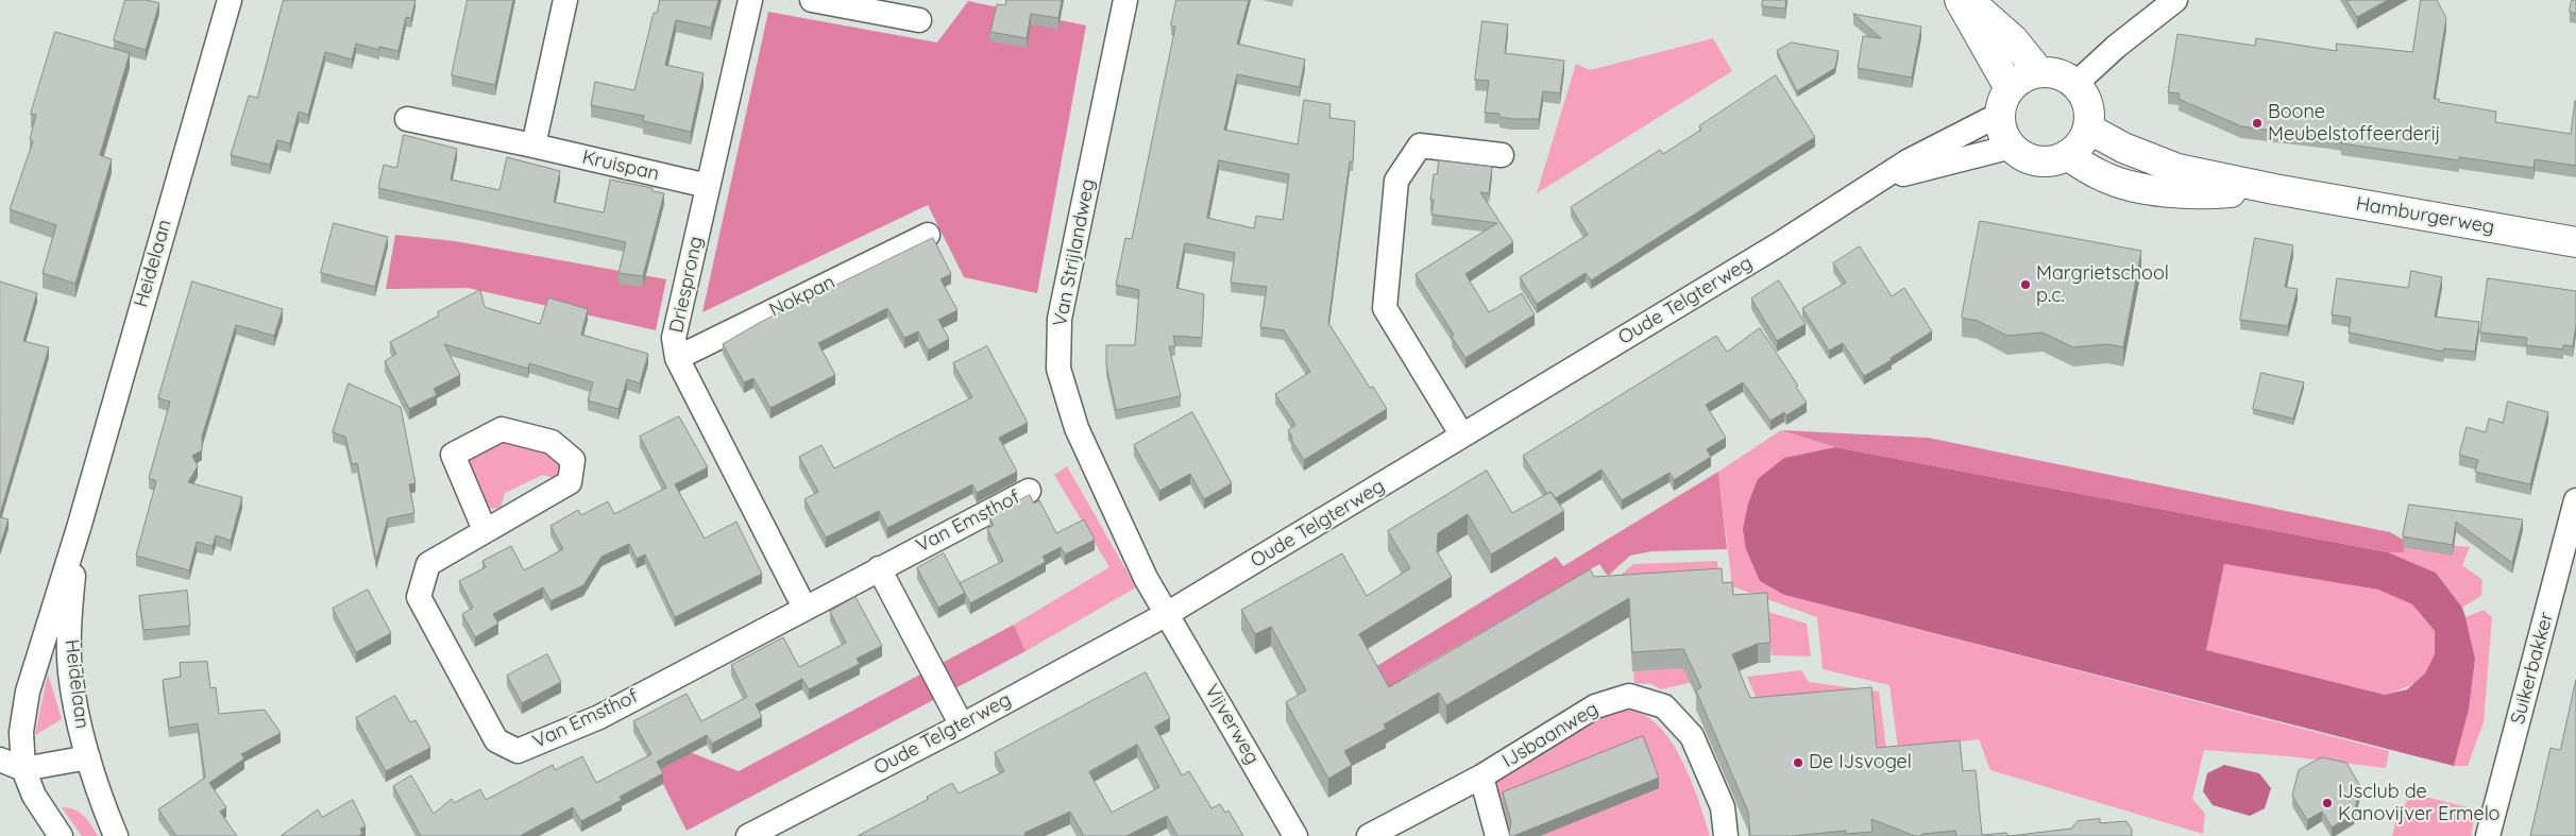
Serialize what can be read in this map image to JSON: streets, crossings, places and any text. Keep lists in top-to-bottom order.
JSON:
{
  "streets": {
    "street": [
      "Kruispan",
      "Hamburgerweg",
      "Van Strijlandweg",
      "Heidelaan",
      "Driesprong",
      "Nokpan",
      "Oude Telgterweg",
      "Van Emsthof",
      "Suikerbakker",
      "Vijverweg",
      "IJsbaanweg"
    ]
  },
  "crossings": [
    ["Kruispan", "Driesprong"],
    ["Hamburgerweg", "Oude Telgterweg"],
    ["Van Strijlandweg", "Oude Telgterweg"],
    ["Van Strijlandweg", "Vijverweg"],
    ["Driesprong", "Nokpan"],
    ["Driesprong", "Van Emsthof"],
    ["Oude Telgterweg", "Vijverweg"]
  ],
  "places": [
    "Boone Meubelstoffeerderij",
    "Margrietschool p.c.",
    "De IJsvogel",
    "IJsclub de Kanovijver Ermelo"
  ]
}
